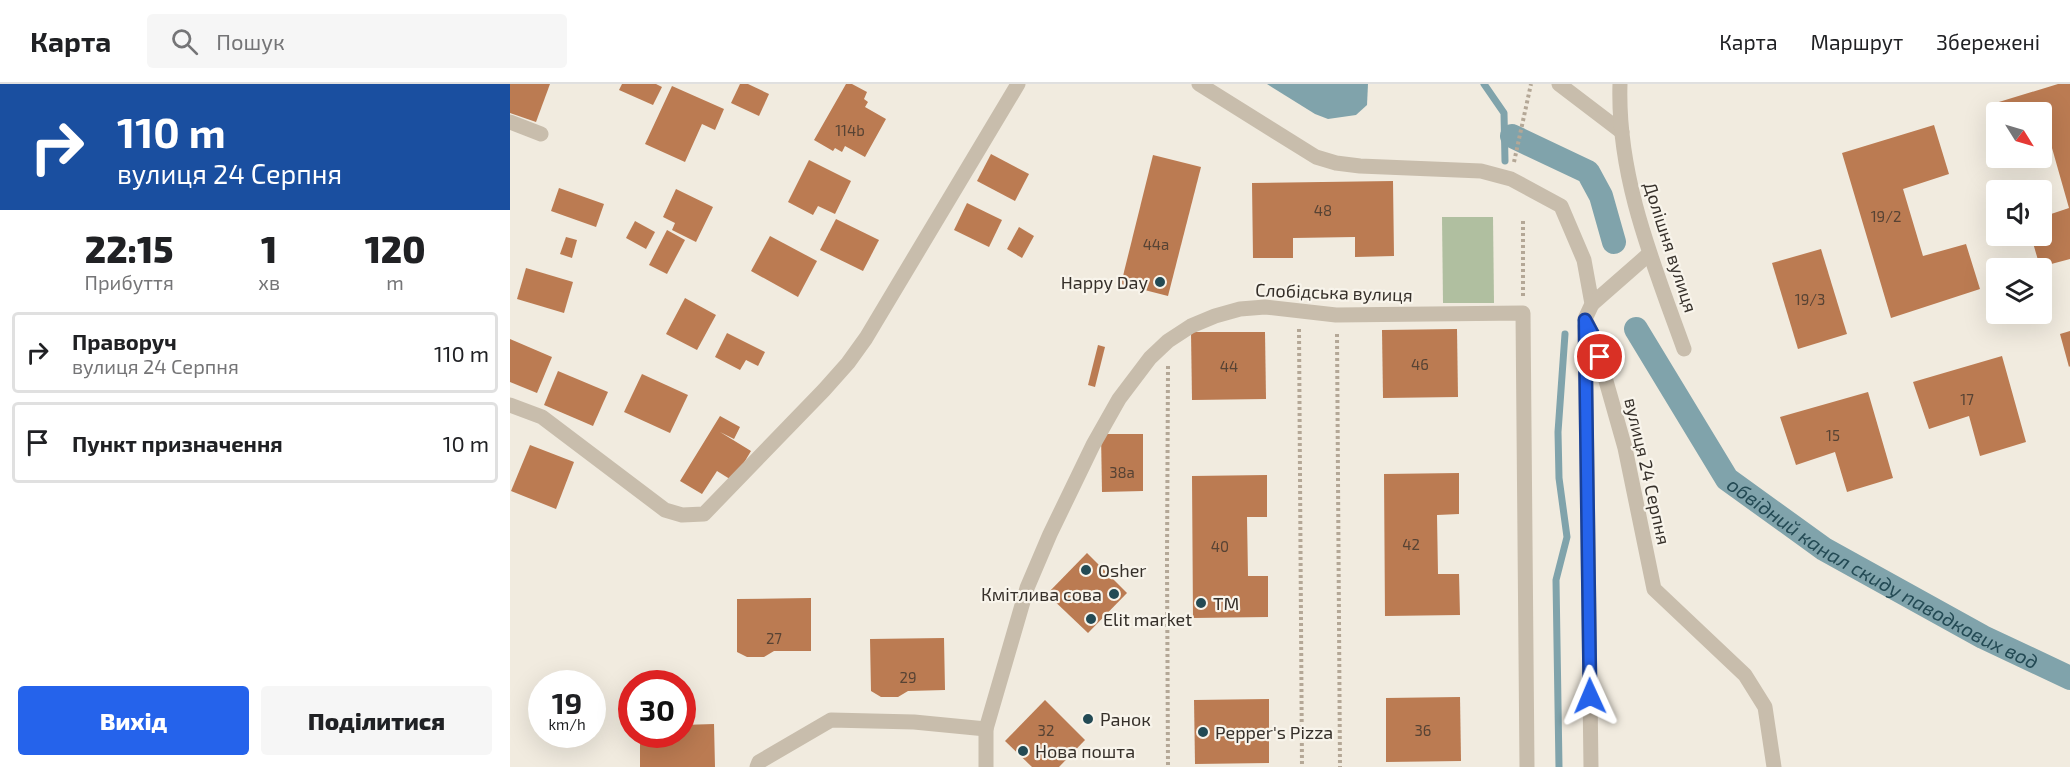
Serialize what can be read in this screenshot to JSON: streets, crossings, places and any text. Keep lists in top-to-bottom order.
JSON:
{
  "streets": {
    "street": ["Долішня вулиця", "Слобідська вулиця", "вулиця 24 Серпня"]
  },
  "water": ["обвідний канал скиду паводкових вод"],
  "places": [
    "Happy Day",
    "Osher",
    "Кмітлива сова",
    "TM",
    "Elit market",
    "Ранок",
    "Pepper's Pizza",
    "Нова пошта"
  ],
  "house_numbers": [
    "114b",
    "48",
    "19/2",
    "44а",
    "19/3",
    "46",
    "44",
    "17",
    "15",
    "38а",
    "42",
    "40",
    "27",
    "29",
    "32",
    "36"
  ],
  "north": "bottom right",
  "page": {
    "header": "Карта",
    "search": "Пошук",
    "nav": ["Карта", "Маршрут", "Збережені"],
    "turn": ["110 m", "вулиця 24 Серпня"],
    "eta": [
      "22:15",
      "Прибуття",
      "1",
      "хв",
      "120",
      "m"
    ],
    "list": [
      {
        "name": "Праворуч",
        "note": "вулиця 24 Серпня",
        "value": "110 m"
      },
      {
        "name": "Пункт призначення",
        "value": "10 m"
      }
    ],
    "speed": "19 km/h",
    "limit": "30",
    "buttons": ["Вихід", "Поділитися"]
  }
}
